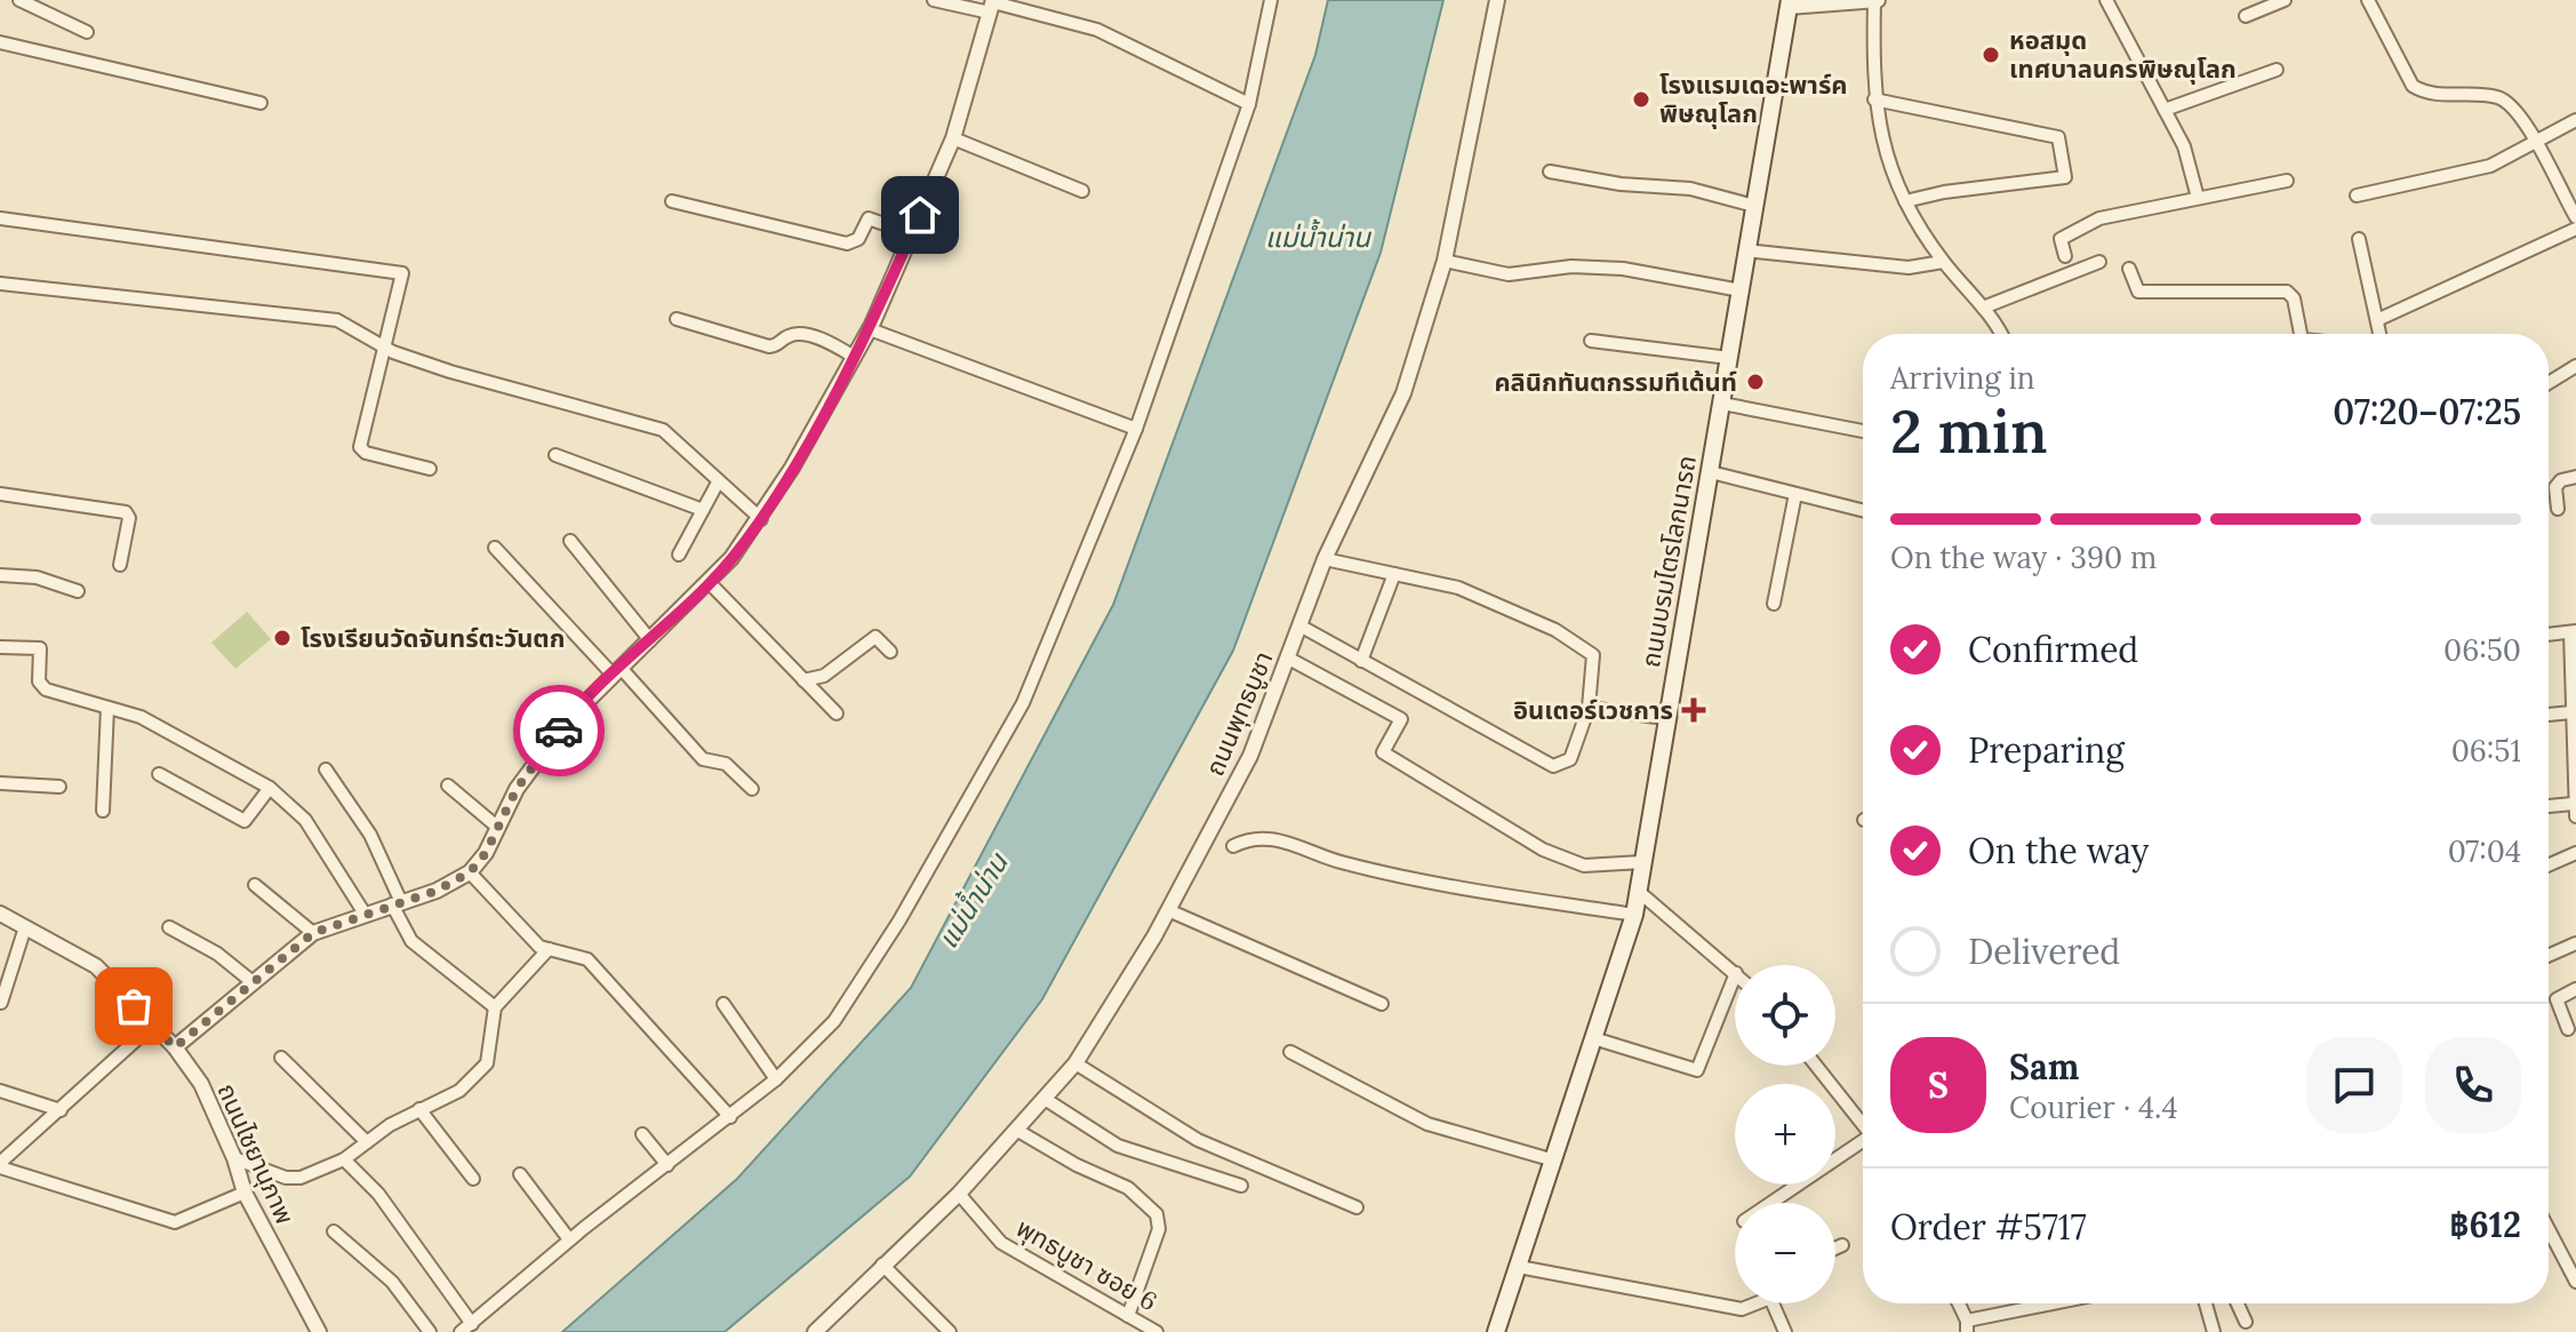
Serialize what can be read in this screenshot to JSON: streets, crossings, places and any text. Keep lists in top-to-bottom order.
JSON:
{
  "streets": {
    "main road": ["ถนนบรมไตรโลกนารถ"],
    "street": ["ถนนพุทธบูชา", "ถนนไชยานุภาพ", "พุทธบูชา ซอย 6"]
  },
  "crossings": [
    ["ถนนพุทธบูชา", "พุทธบูชา ซอย 6"]
  ],
  "water": ["แม่น้ำน่าน"],
  "places": {
    "other": [
      "หอสมุด เทศบาลนครพิษณุโลก",
      "โรงแรมเดอะพาร์ค พิษณุโลก",
      "คลินิกทันตกรรมทีเด้นท์",
      "โรงเรียนวัดจันทร์ตะวันตก"
    ],
    "health": ["อินเตอร์เวชการ"]
  },
  "page": {
    "heading": ["2 min", "Arriving in", "07:20–07:25"],
    "panel": [
      "Sam",
      "Courier · 4.4",
      "Order #5717",
      "฿612"
    ],
    "bar": "On the way · 390 m",
    "list": [
      ["Confirmed", "06:50"],
      ["Preparing", "06:51"],
      ["On the way", "07:04"],
      "Delivered"
    ],
    "map_buttons": ["+", "−"],
    "round": "S"
  }
}
